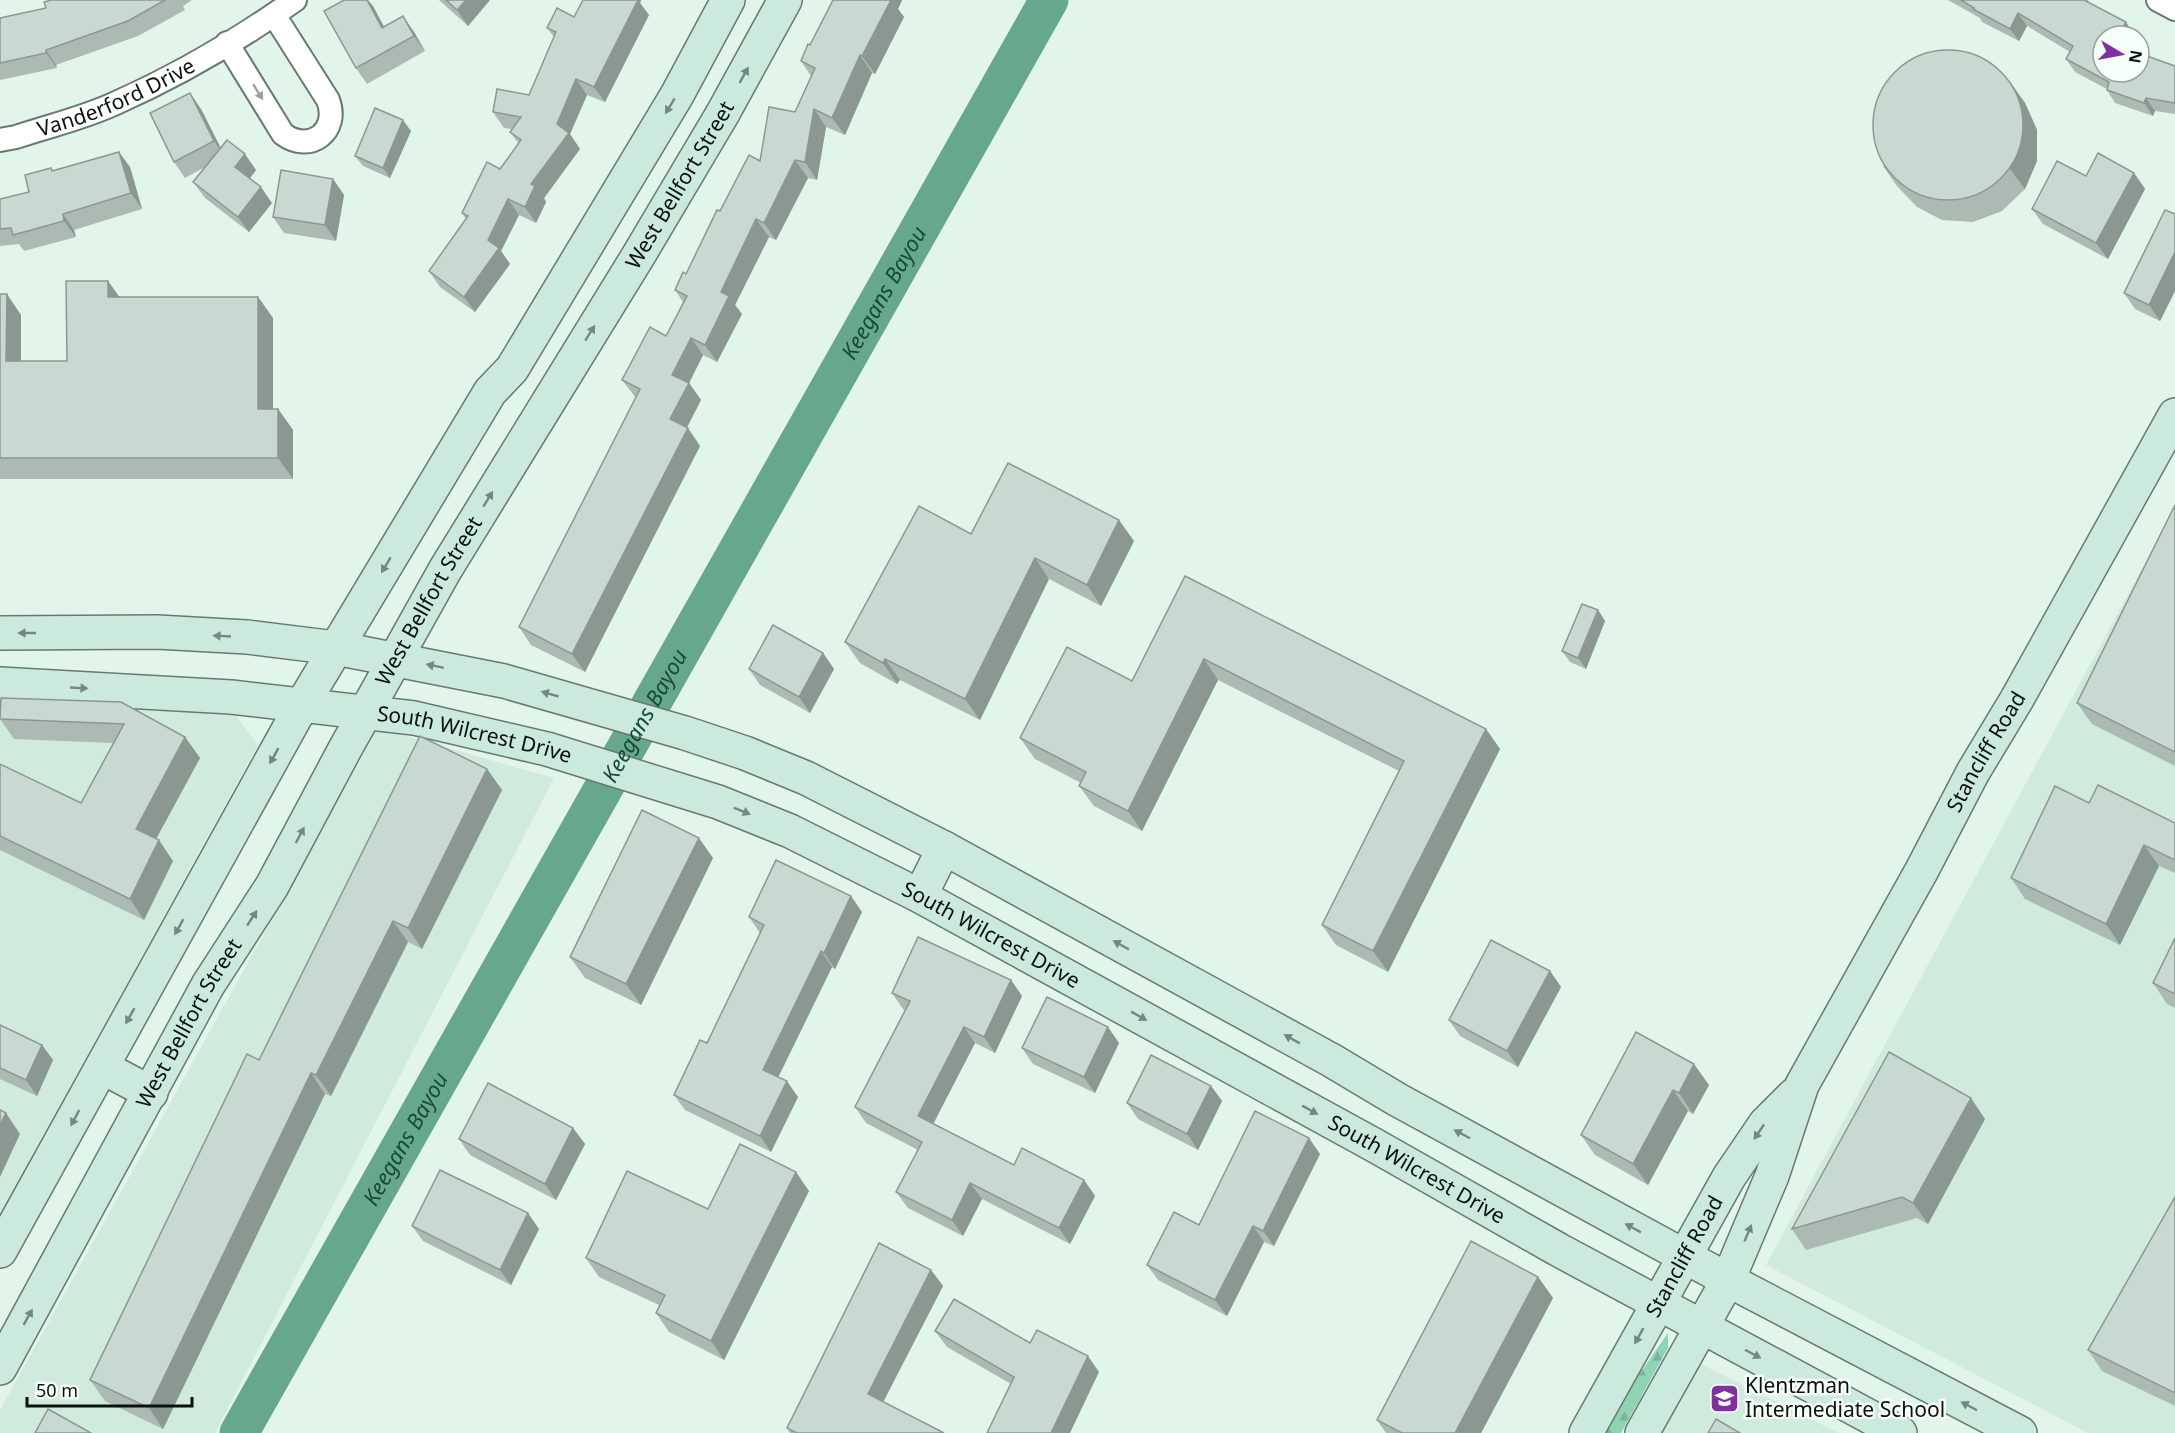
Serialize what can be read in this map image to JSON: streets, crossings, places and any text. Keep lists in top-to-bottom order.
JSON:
{
  "streets": {
    "main road": ["West Bellfort Street", "South Wilcrest Drive", "Stancliff Road"],
    "street": ["Vanderford Drive"]
  },
  "crossings": [
    ["West Bellfort Street", "South Wilcrest Drive"],
    ["South Wilcrest Drive", "Stancliff Road"]
  ],
  "water": ["Keegans Bayou"],
  "places": {
    "school or university": ["Klentzman Intermediate School"]
  },
  "scale_bar": "50 m",
  "north": "right"
}
